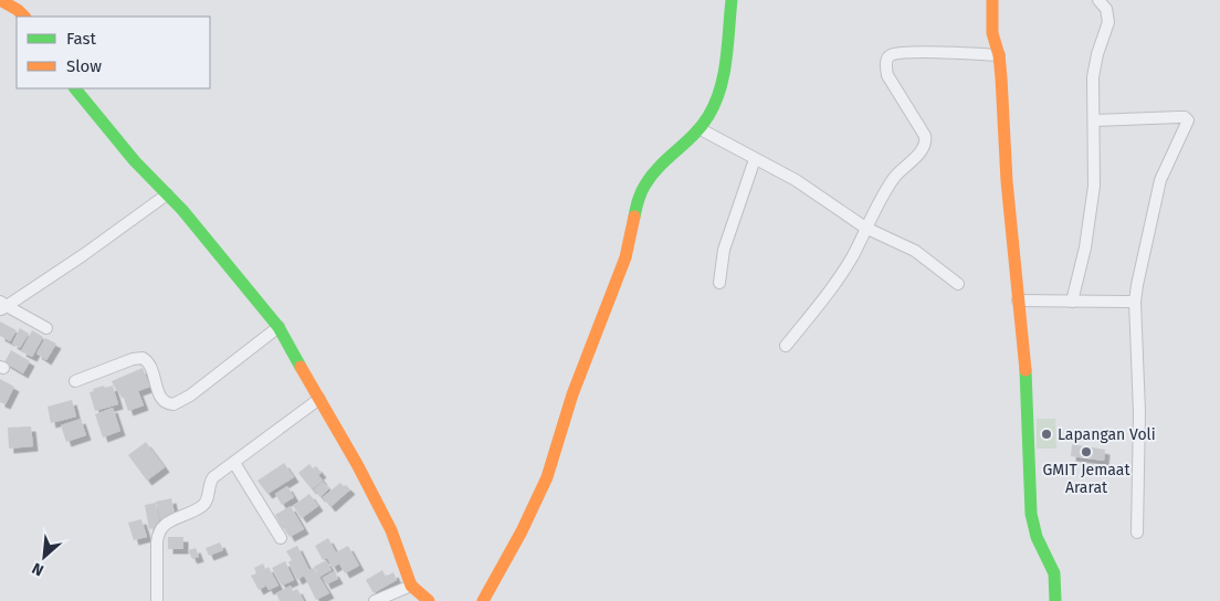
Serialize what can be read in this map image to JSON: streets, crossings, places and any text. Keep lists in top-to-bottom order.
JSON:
{
  "places": ["Lapangan Voli", "GMIT Jemaat Ararat"],
  "legend": ["Fast", "Slow"],
  "north": "bottom left"
}
